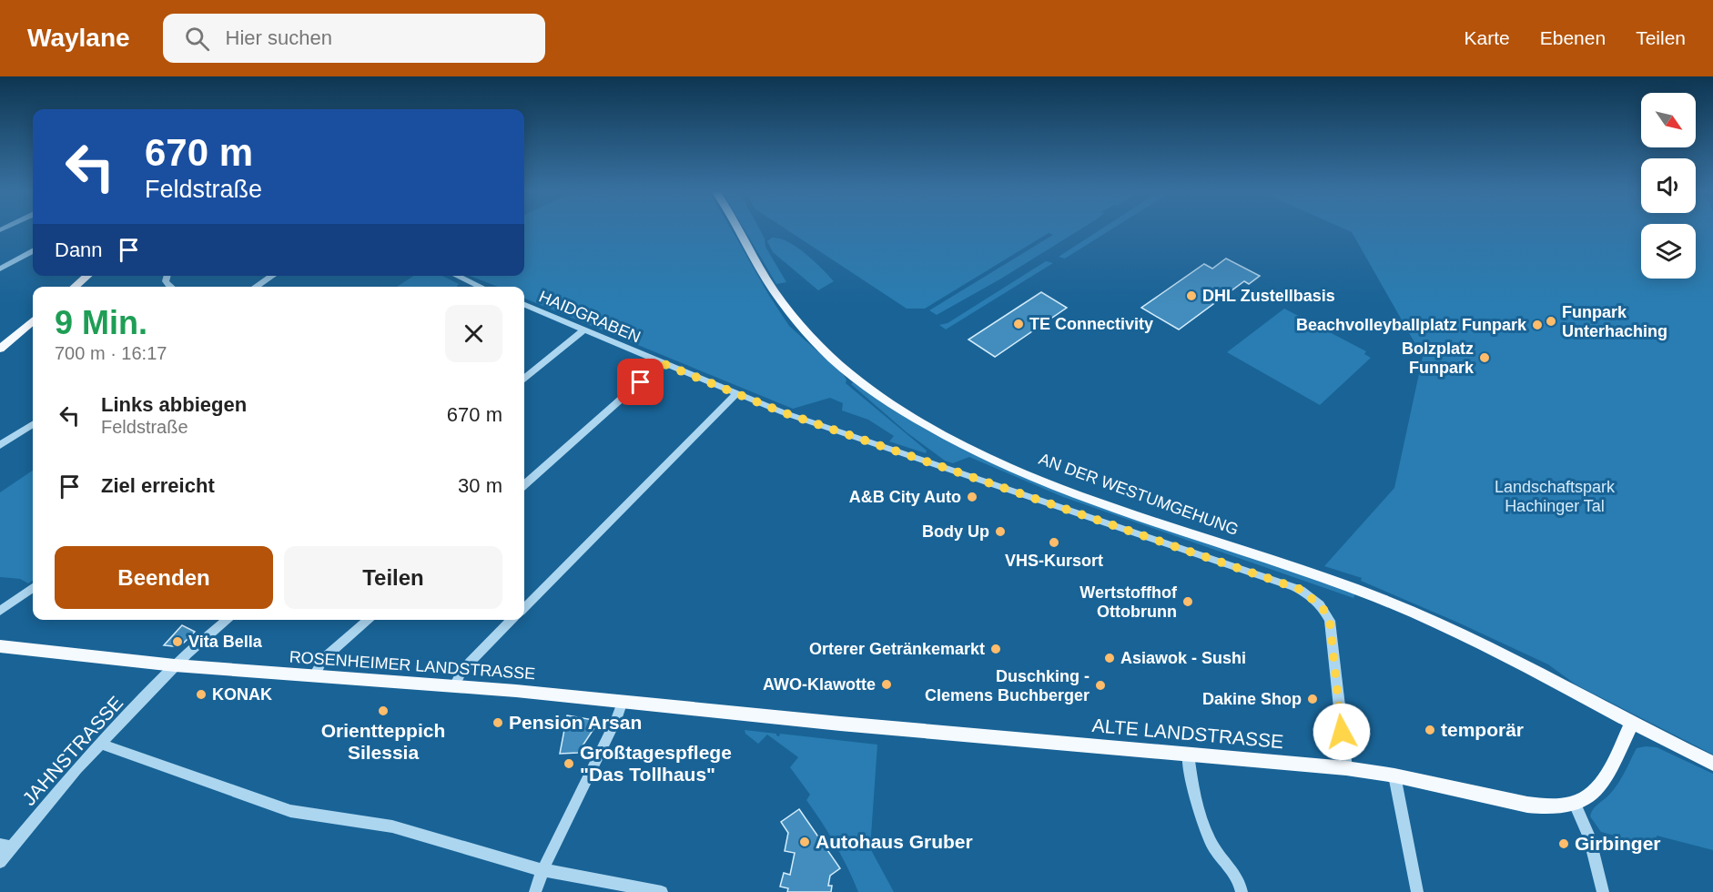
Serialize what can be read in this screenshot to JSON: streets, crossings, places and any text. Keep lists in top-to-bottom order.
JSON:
{
  "streets": {
    "main road": ["AN DER WESTUMGEHUNG", "ROSENHEIMER LANDSTRASSE", "ALTE LANDSTRASSE"],
    "street": ["HAIDGRABEN", "JAHNSTRASSE"]
  },
  "crossings": [
    ["HAIDGRABEN", "ALTE LANDSTRASSE"],
    ["AN DER WESTUMGEHUNG", "ALTE LANDSTRASSE"],
    ["ROSENHEIMER LANDSTRASSE", "ALTE LANDSTRASSE"],
    ["ROSENHEIMER LANDSTRASSE", "JAHNSTRASSE"]
  ],
  "parks": ["Landschaftspark Hachinger Tal"],
  "places": [
    "DHL Zustellbasis",
    "Funpark Unterhaching",
    "TE Connectivity",
    "Beachvolleyballplatz Funpark",
    "Bolzplatz Funpark",
    "A&B City Auto",
    "Body Up",
    "VHS-Kursort",
    "Wertstoffhof Ottobrunn",
    "Vita Bella",
    "Orterer Getränkemarkt",
    "Asiawok - Sushi",
    "AWO-Klawotte",
    "Duschking - Clemens Buchberger",
    "KONAK",
    "Dakine Shop",
    "Orientteppich Silessia",
    "Pension Arsan",
    "temporär",
    "Großtagespflege \"Das Tollhaus\"",
    "Autohaus Gruber",
    "Girbinger"
  ],
  "north": "bottom right",
  "page": {
    "header": "Waylane",
    "search": "Hier suchen",
    "nav": ["Karte", "Ebenen", "Teilen"],
    "turn": ["670 m", "Feldstraße"],
    "then": "Dann",
    "heading": ["9 Min.", "700 m · 16:17"],
    "list": [
      {
        "name": "Links abbiegen",
        "note": "Feldstraße",
        "value": "670 m"
      },
      {
        "name": "Ziel erreicht",
        "value": "30 m"
      }
    ],
    "buttons": ["Beenden", "Teilen"]
  }
}
